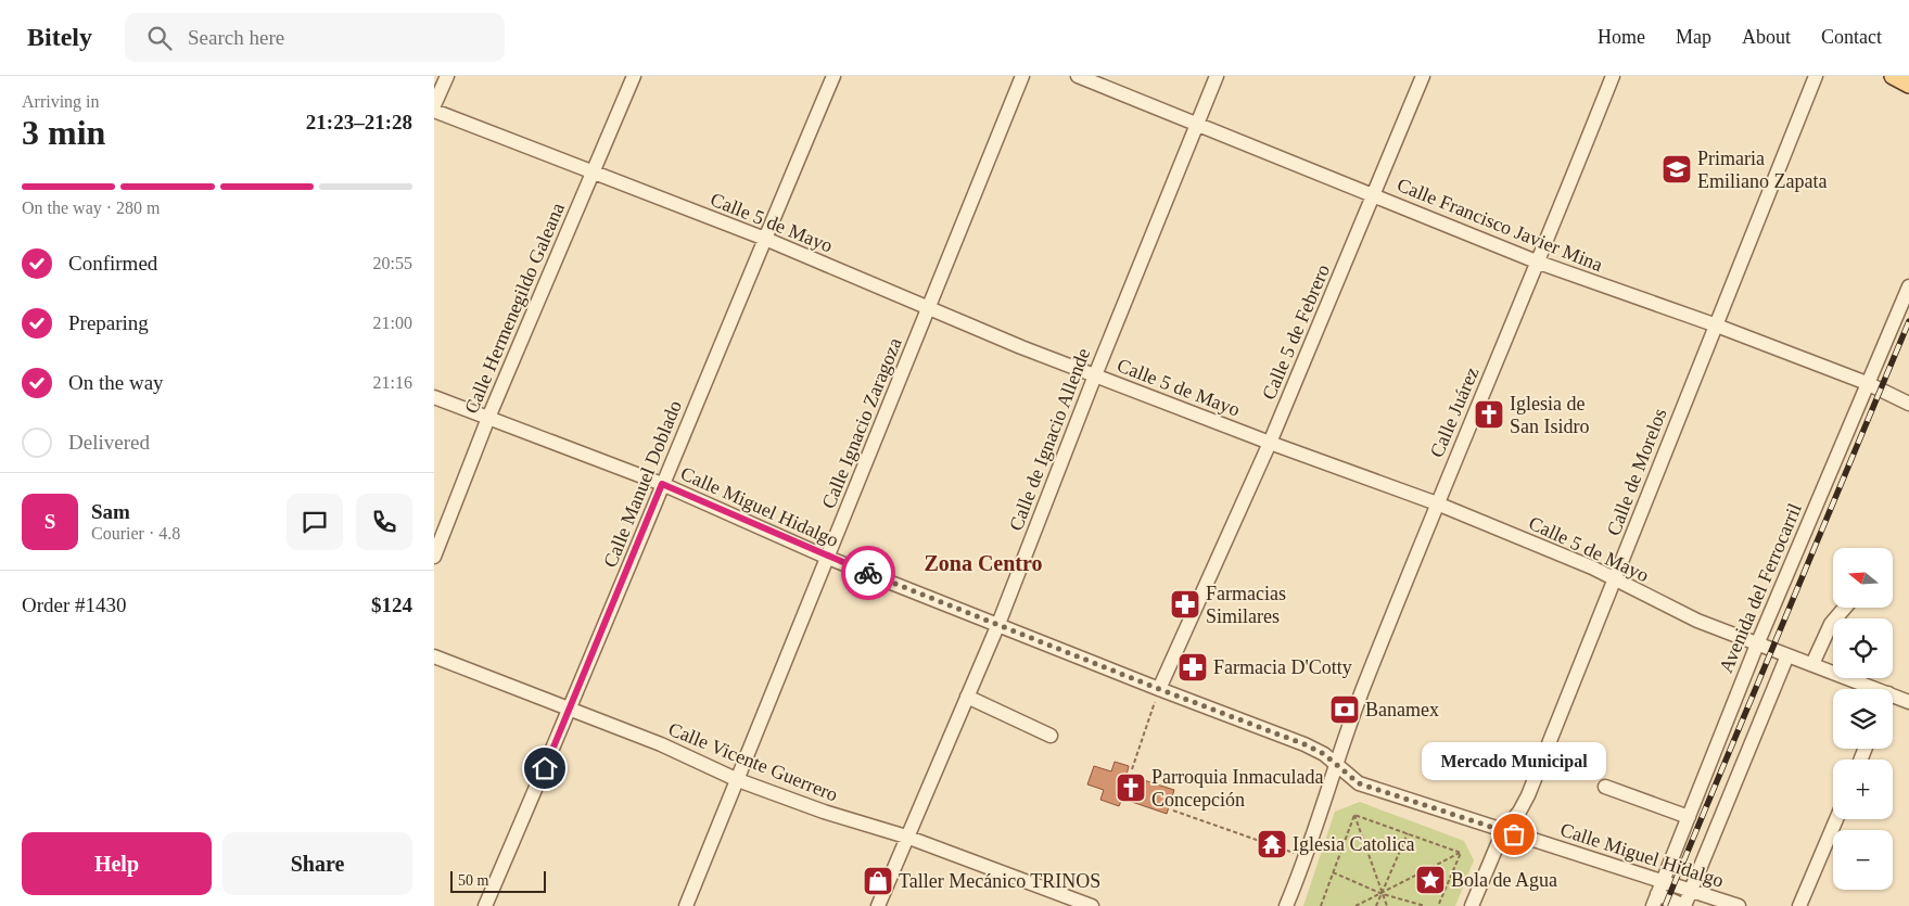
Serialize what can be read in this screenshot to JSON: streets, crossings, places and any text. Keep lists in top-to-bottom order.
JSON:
{
  "streets": {
    "street": [
      "Calle 5 de Mayo",
      "Calle Francisco Javier Mina",
      "Calle Hermenegildo Galeana",
      "Calle 5 de Febrero",
      "Calle Juárez",
      "Calle Ignacio Zaragoza",
      "Calle de Ignacio Allende",
      "Calle de Morelos",
      "Calle Manuel Doblado",
      "Calle Miguel Hidalgo",
      "Avenida del Ferrocarril",
      "Calle Vicente Guerrero"
    ]
  },
  "crossings": [
    ["Calle 5 de Mayo", "Calle Hermenegildo Galeana"],
    ["Calle 5 de Mayo", "Calle 5 de Febrero"],
    ["Calle 5 de Mayo", "Calle Juárez"],
    ["Calle 5 de Mayo", "Calle Ignacio Zaragoza"],
    ["Calle 5 de Mayo", "Calle de Ignacio Allende"],
    ["Calle 5 de Mayo", "Calle de Morelos"],
    ["Calle 5 de Mayo", "Calle Manuel Doblado"],
    ["Calle 5 de Mayo", "Avenida del Ferrocarril"],
    ["Calle Francisco Javier Mina", "Calle 5 de Febrero"],
    ["Calle Francisco Javier Mina", "Calle Juárez"],
    ["Calle Francisco Javier Mina", "Calle de Ignacio Allende"],
    ["Calle Francisco Javier Mina", "Calle de Morelos"],
    ["Calle Francisco Javier Mina", "Avenida del Ferrocarril"],
    ["Calle Hermenegildo Galeana", "Calle Miguel Hidalgo"],
    ["Calle 5 de Febrero", "Calle Miguel Hidalgo"],
    ["Calle Juárez", "Calle Miguel Hidalgo"],
    ["Calle Ignacio Zaragoza", "Calle Miguel Hidalgo"],
    ["Calle Ignacio Zaragoza", "Calle Vicente Guerrero"],
    ["Calle de Ignacio Allende", "Calle Miguel Hidalgo"],
    ["Calle de Ignacio Allende", "Calle Vicente Guerrero"],
    ["Calle de Morelos", "Calle Miguel Hidalgo"],
    ["Calle Manuel Doblado", "Calle Miguel Hidalgo"],
    ["Calle Manuel Doblado", "Calle Vicente Guerrero"],
    ["Calle Miguel Hidalgo", "Avenida del Ferrocarril"]
  ],
  "districts": ["Zona Centro"],
  "places": {
    "school or university": ["Primaria Emiliano Zapata"],
    "church": ["Iglesia de San Isidro", "Parroquia Inmaculada Concepción"],
    "pharmacy": ["Farmacias Similares", "Farmacia D'Cotty"],
    "bank": ["Banamex"],
    "other": ["Mercado Municipal"],
    "temple": ["Iglesia Catolica"],
    "place": ["Bola de Agua"],
    "shop": ["Taller Mecánico TRINOS"]
  },
  "scale_bar": "50 m",
  "north": "left",
  "page": {
    "header": "Bitely",
    "search": "Search here",
    "nav": [
      "Home",
      "Map",
      "About",
      "Contact"
    ],
    "heading": ["3 min", "Arriving in", "21:23–21:28"],
    "panel": [
      "Sam",
      "Courier · 4.8",
      "Order #1430",
      "$124"
    ],
    "bar": "On the way · 280 m",
    "list": [
      ["Confirmed", "20:55"],
      ["Preparing", "21:00"],
      ["On the way", "21:16"],
      "Delivered"
    ],
    "round": "S",
    "map_buttons": ["+", "−"],
    "bubble": "Mercado Municipal",
    "buttons": ["Help", "Share"],
    "scale": "50 m"
  }
}
